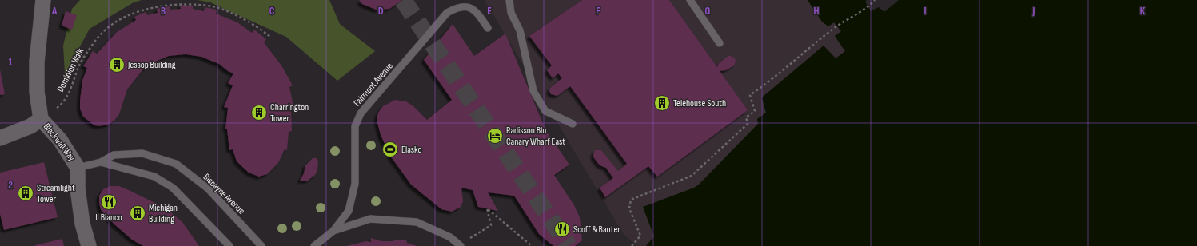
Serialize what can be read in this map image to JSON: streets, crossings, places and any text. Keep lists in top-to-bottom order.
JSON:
{
  "streets": {
    "street": ["Blackwall Way"],
    "lane": ["Fairmont Avenue", "Biscayne Avenue"],
    "path": ["Dominion Walk"]
  },
  "crossings": [
    ["Dominion Walk", "Blackwall Way"]
  ],
  "places": {
    "building": [
      "Jessop Building",
      "Telehouse South",
      "Charrington Tower",
      "Streamlight Tower",
      "Michigan Building"
    ],
    "hotel": ["Radisson Blu Canary Wharf East"],
    "sports": ["Elasko"],
    "restaurant": ["Il Bianco", "Scoff & Banter"]
  },
  "grid": {
    "columns": [
      "A",
      "B",
      "C",
      "D",
      "E",
      "F",
      "G",
      "H",
      "I",
      "J",
      "K"
    ],
    "rows": ["1", "2"]
  }
}
